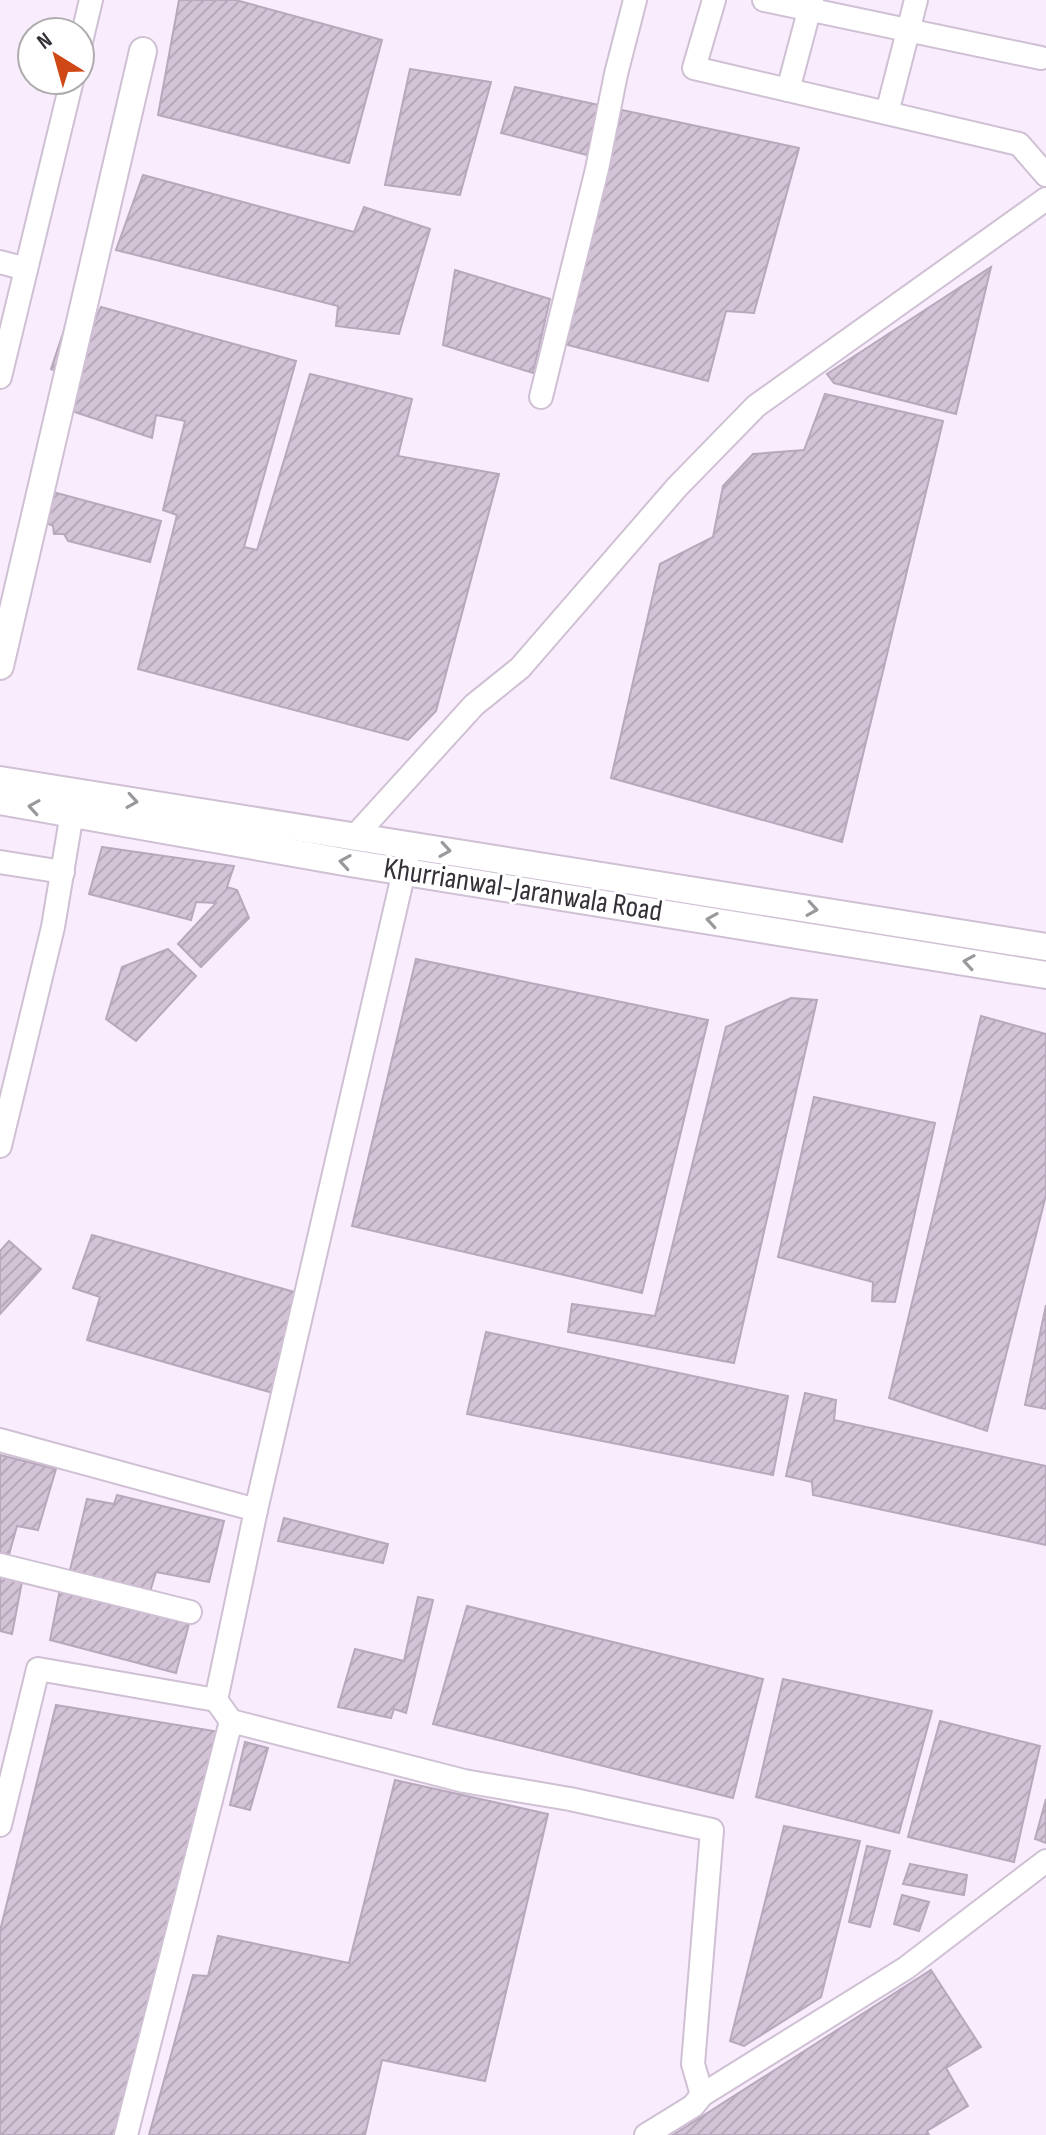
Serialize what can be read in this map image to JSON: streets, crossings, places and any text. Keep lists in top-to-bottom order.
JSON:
{
  "streets": {
    "main road": ["Khurrianwal-Jaranwala Road"]
  },
  "north": "top left"
}
